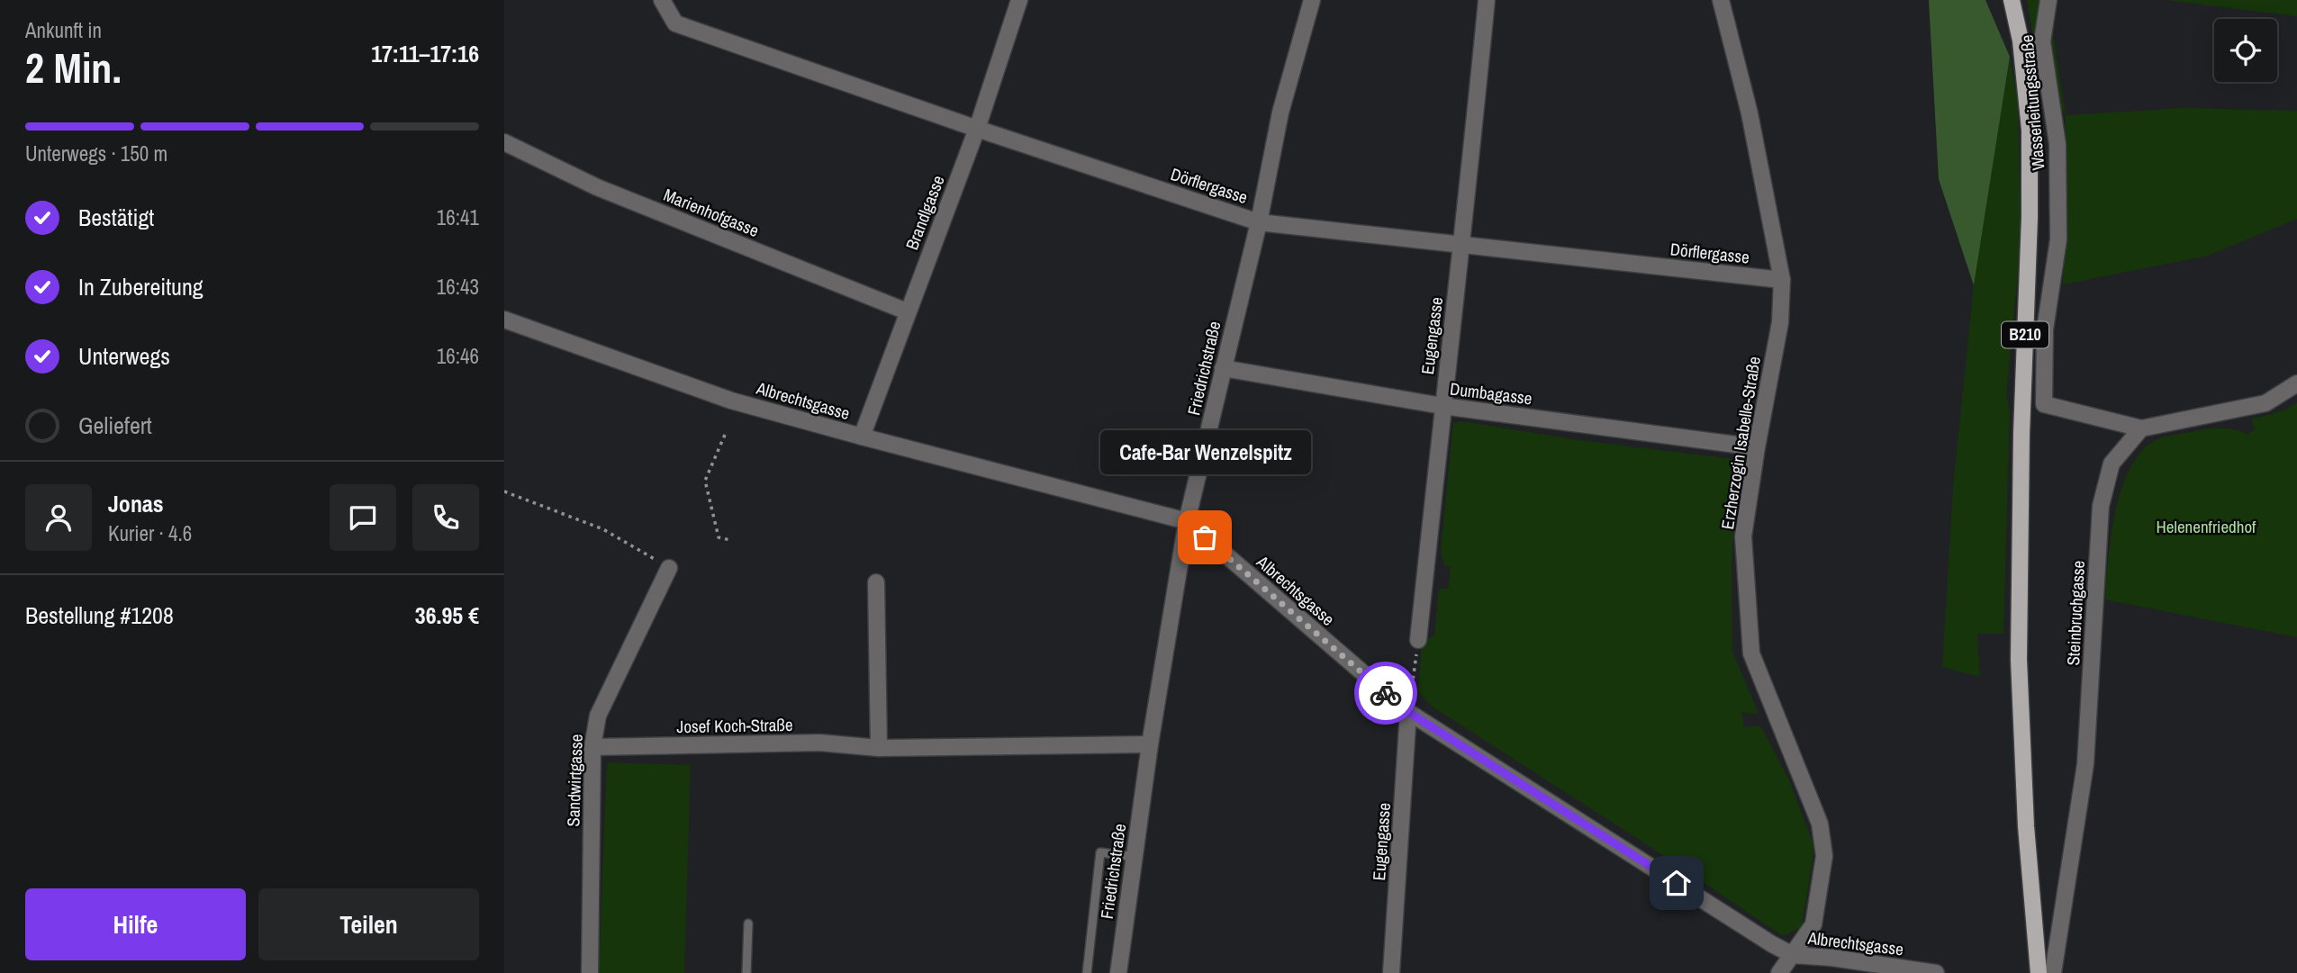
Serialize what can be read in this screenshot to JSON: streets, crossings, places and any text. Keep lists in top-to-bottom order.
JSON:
{
  "streets": {
    "main road": ["B210"],
    "street": [
      "Wasserleitungsstraße",
      "Dörflergasse",
      "Marienhofgasse",
      "Brandlgasse",
      "Eugengasse",
      "Friedrichstraße",
      "Dumbagasse",
      "Albrechtsgasse",
      "Erzherzogin Isabelle-Straße",
      "Steinbruchgasse",
      "Josef Koch-Straße",
      "Sandwirtgasse"
    ]
  },
  "crossings": [
    ["Wasserleitungsstraße", "Steinbruchgasse"],
    ["Dörflergasse", "Brandlgasse"],
    ["Dörflergasse", "Eugengasse"],
    ["Dörflergasse", "Friedrichstraße"],
    ["Dörflergasse", "Erzherzogin Isabelle-Straße"],
    ["Marienhofgasse", "Brandlgasse"],
    ["Brandlgasse", "Albrechtsgasse"],
    ["Eugengasse", "Dumbagasse"],
    ["Eugengasse", "Albrechtsgasse"],
    ["Friedrichstraße", "Dumbagasse"],
    ["Friedrichstraße", "Albrechtsgasse"],
    ["Friedrichstraße", "Josef Koch-Straße"],
    ["Dumbagasse", "Erzherzogin Isabelle-Straße"],
    ["Albrechtsgasse", "Erzherzogin Isabelle-Straße"],
    ["Josef Koch-Straße", "Sandwirtgasse"]
  ],
  "parks": ["Helenenfriedhof"],
  "places": ["Cafe-Bar Wenzelspitz"],
  "page": {
    "heading": ["2 Min.", "Ankunft in", "17:11–17:16"],
    "panel": [
      "Jonas",
      "Kurier · 4.6",
      "Bestellung #1208",
      "36.95 €"
    ],
    "bar": "Unterwegs · 150 m",
    "list": [
      ["Bestätigt", "16:41"],
      ["In Zubereitung", "16:43"],
      ["Unterwegs", "16:46"],
      "Geliefert"
    ],
    "bubble": "Cafe-Bar Wenzelspitz",
    "buttons": ["Hilfe", "Teilen"]
  }
}
